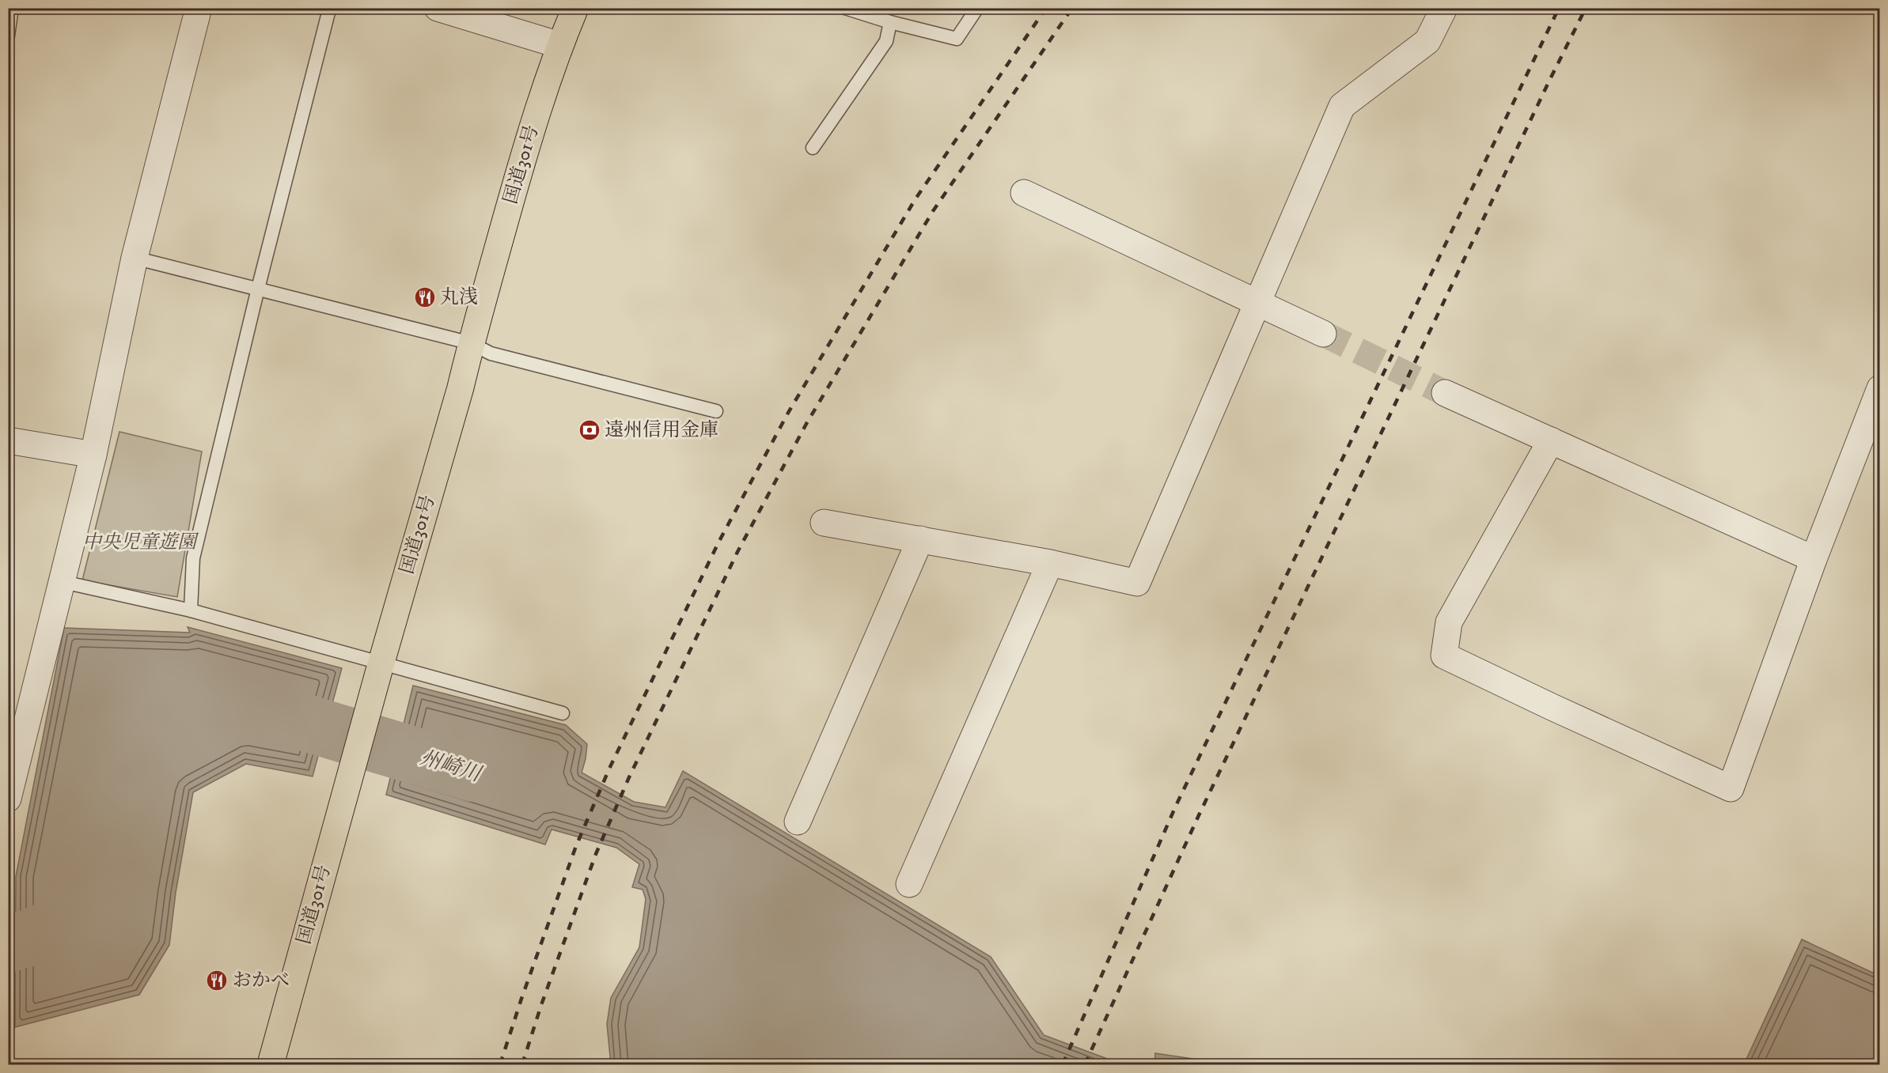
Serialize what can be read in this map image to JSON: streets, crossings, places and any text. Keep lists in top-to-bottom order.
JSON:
{
  "streets": {
    "highway": ["国道301号"]
  },
  "water": ["州崎川"],
  "parks": ["中央児童遊園"],
  "places": {
    "restaurant": ["丸浅", "おかべ"],
    "bank": ["遠州信用金庫"]
  }
}
